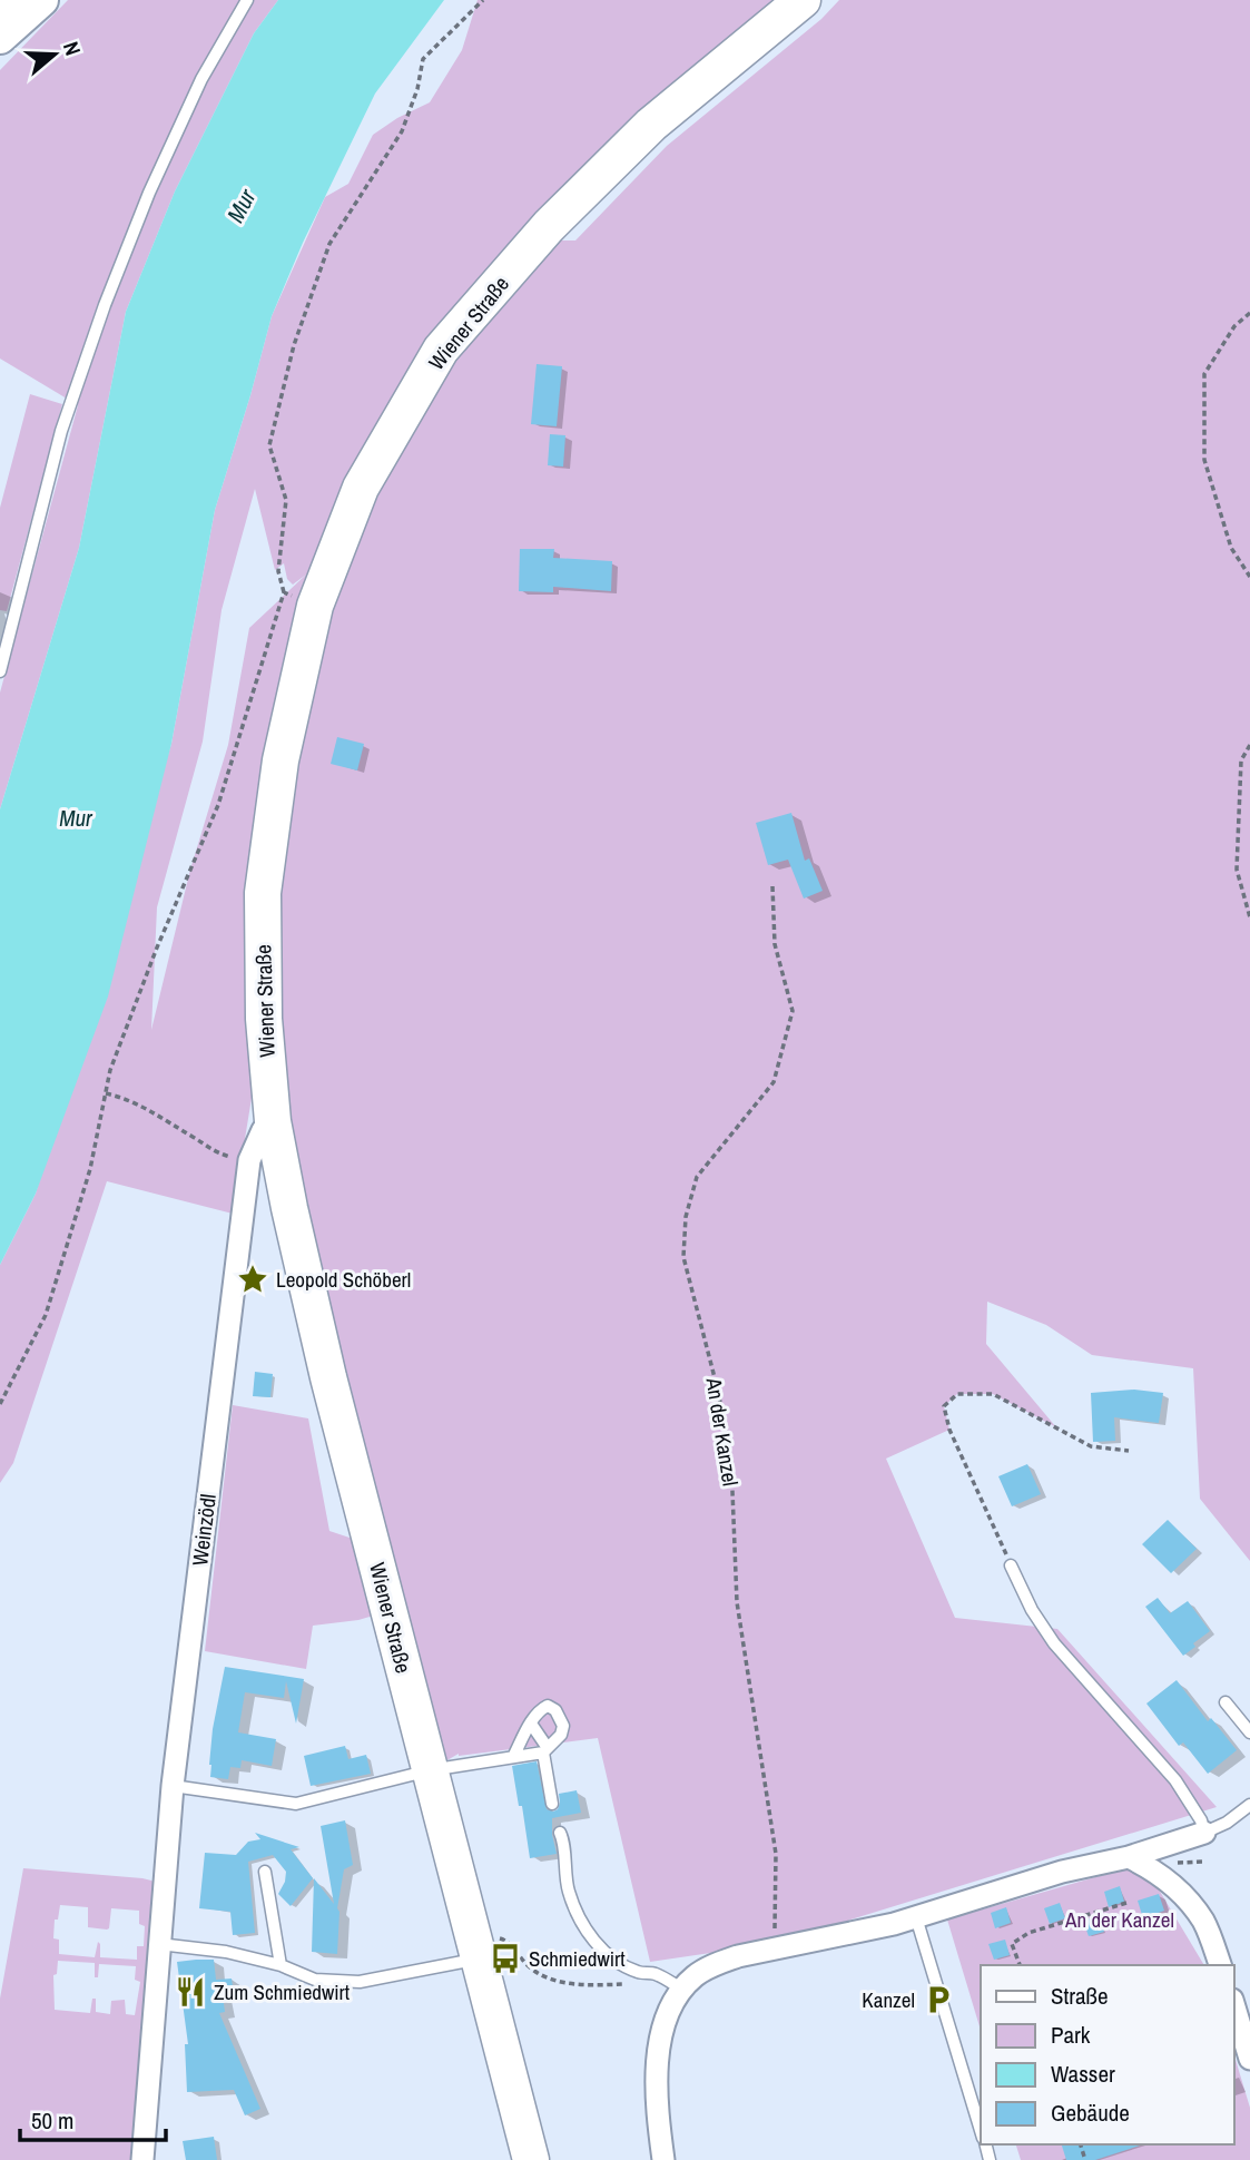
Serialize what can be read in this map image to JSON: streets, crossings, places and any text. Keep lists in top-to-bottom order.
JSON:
{
  "streets": {
    "main road": ["Wiener Straße"],
    "street": ["Weinzödl"],
    "path": ["An der Kanzel"]
  },
  "crossings": [
    ["Wiener Straße", "Weinzödl"]
  ],
  "water": ["Mur"],
  "parks": ["An der Kanzel"],
  "places": {
    "place": ["Leopold Schöberl"],
    "bus stop": ["Schmiedwirt"],
    "restaurant": ["Zum Schmiedwirt"],
    "parking": ["Kanzel"]
  },
  "legend": [
    "Straße",
    "Park",
    "Wasser",
    "Gebäude"
  ],
  "scale_bar": "50 m",
  "north": "right"
}
